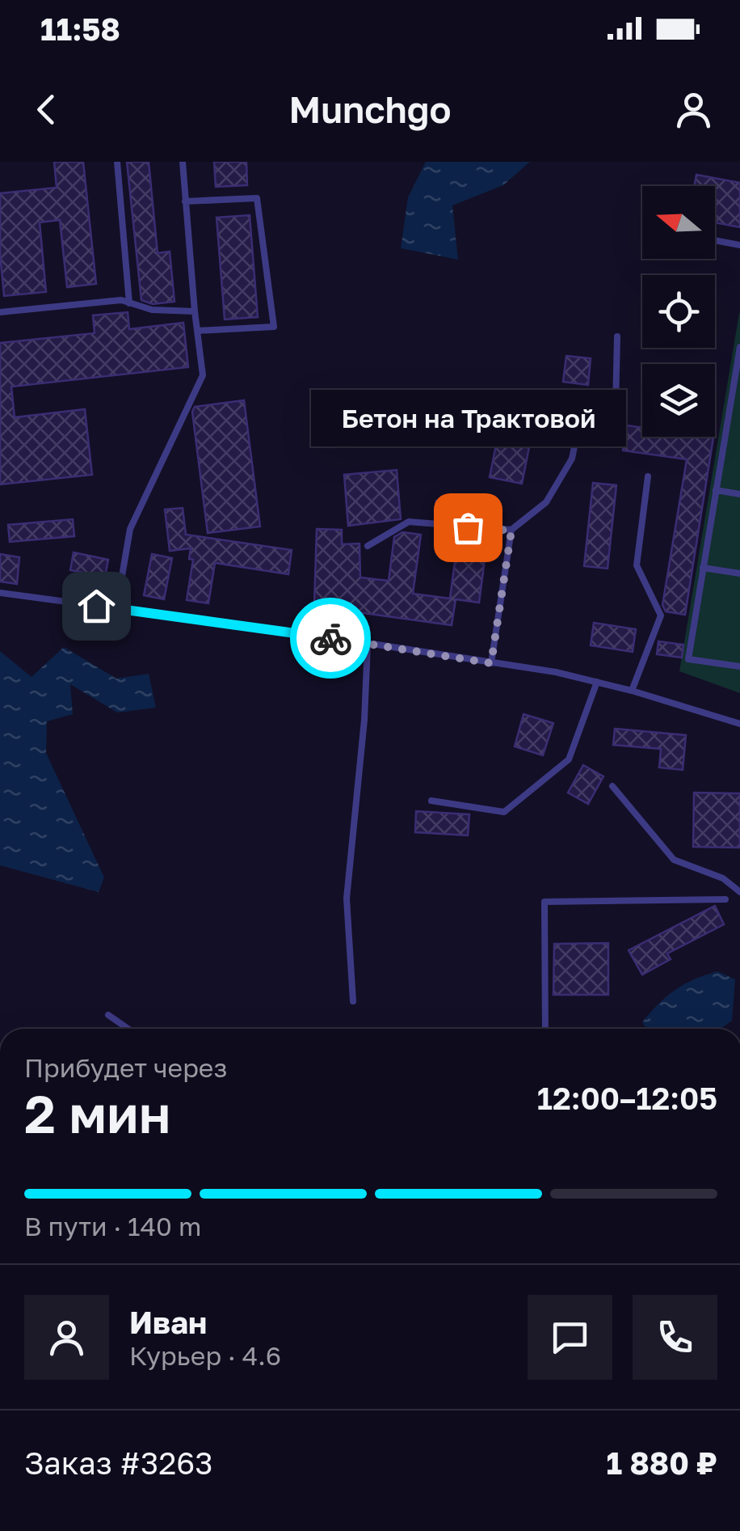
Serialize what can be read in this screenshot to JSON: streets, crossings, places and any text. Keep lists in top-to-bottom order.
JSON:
{
  "places": ["Бетон на Трактовой"],
  "north": "left",
  "page": {
    "status": "11:58",
    "header": "Munchgo",
    "bubble": "Бетон на Трактовой",
    "heading": ["2 мин", "Прибудет через", "12:00–12:05"],
    "panel": [
      "Иван",
      "Курьер · 4.6",
      "Заказ #3263",
      "1 880 ₽"
    ],
    "bar": "В пути · 140 m"
  }
}
